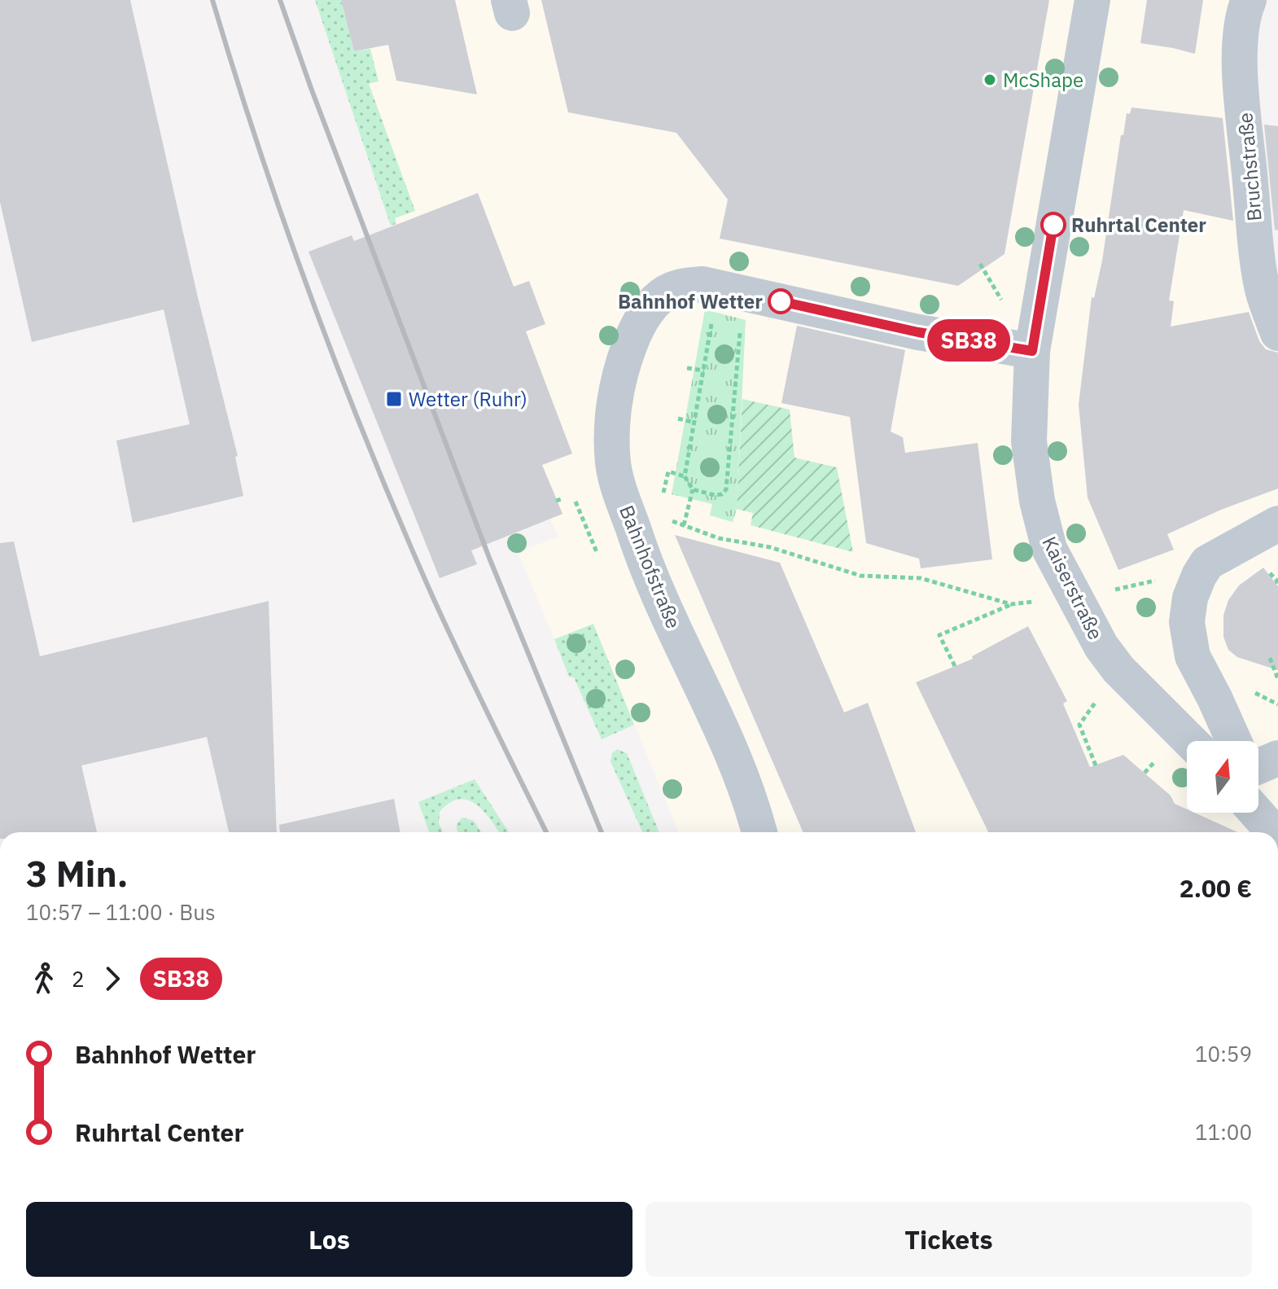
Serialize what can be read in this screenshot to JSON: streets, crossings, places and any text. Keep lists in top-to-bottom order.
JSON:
{
  "streets": {
    "street": ["Bruchstraße", "Bahnhofstraße", "Kaiserstraße"]
  },
  "places": {
    "other": ["McShape", "Ruhrtal Center", "Bahnhof Wetter"],
    "transit": ["Wetter (Ruhr)"]
  },
  "lines": ["bus line SB38"],
  "north": "top",
  "page": {
    "on_map": "SB38",
    "heading": ["3 Min.", "10:57 – 11:00 · Bus", "2.00 €"],
    "legs": ["2", "SB38"],
    "list": [
      {
        "name": "Bahnhof Wetter",
        "value": "10:59"
      },
      {
        "name": "Ruhrtal Center",
        "value": "11:00"
      }
    ],
    "buttons": ["Los", "Tickets"]
  }
}
